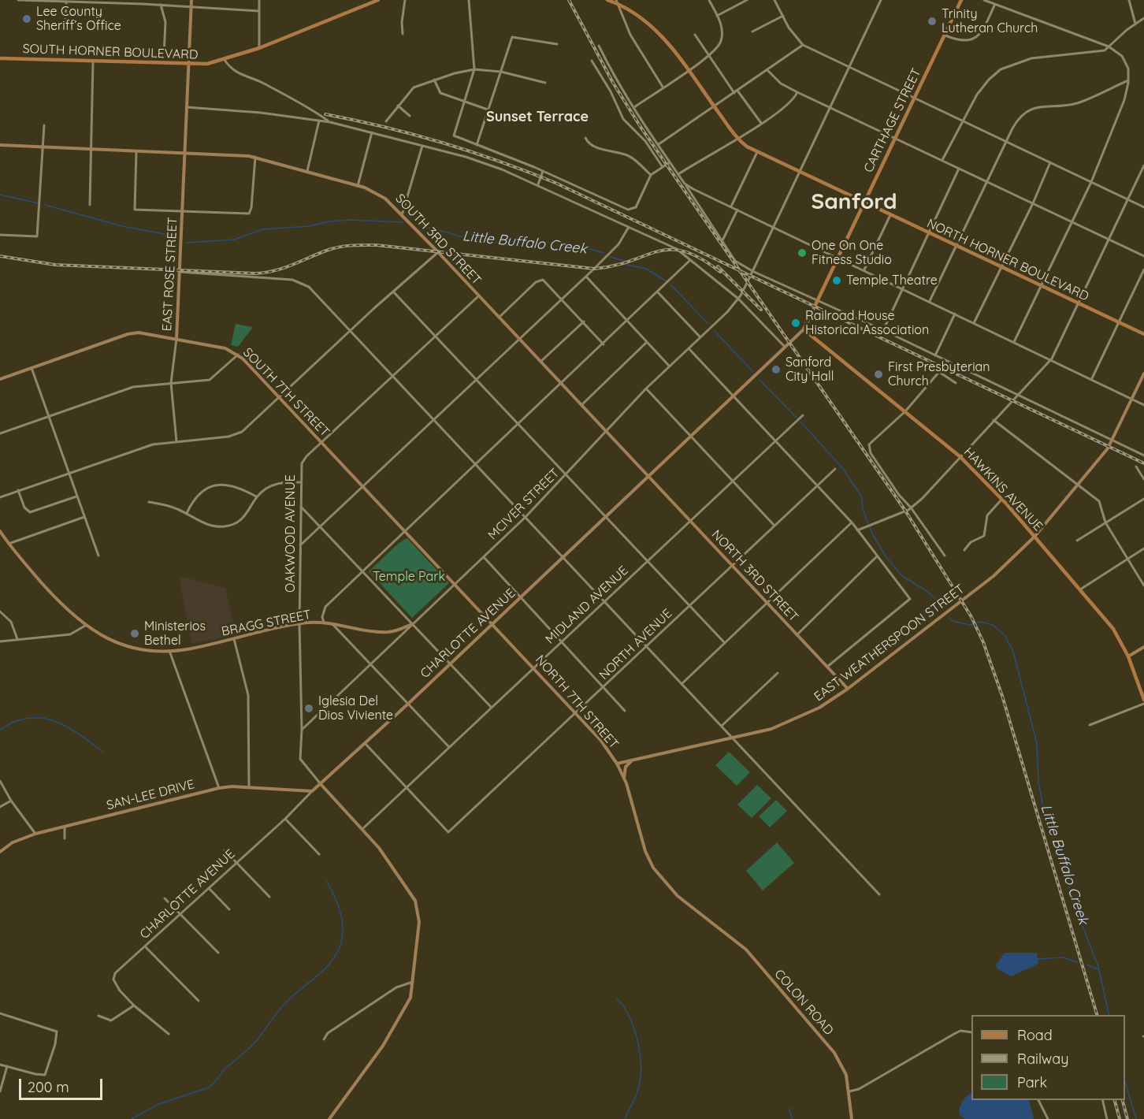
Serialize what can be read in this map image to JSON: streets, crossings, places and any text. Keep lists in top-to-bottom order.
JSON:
{
  "streets": {
    "main road": [
      "SOUTH HORNER BOULEVARD",
      "CARTHAGE STREET",
      "NORTH HORNER BOULEVARD",
      "HAWKINS AVENUE",
      "CHARLOTTE AVENUE"
    ],
    "street": [
      "SOUTH 3RD STREET",
      "EAST ROSE STREET",
      "SOUTH 7TH STREET",
      "MCIVER STREET",
      "OAKWOOD AVENUE",
      "NORTH 3RD STREET",
      "MIDLAND AVENUE",
      "BRAGG STREET",
      "EAST WEATHERSPOON STREET",
      "NORTH AVENUE",
      "NORTH 7TH STREET",
      "SAN-LEE DRIVE",
      "COLON ROAD"
    ]
  },
  "crossings": [
    ["SOUTH HORNER BOULEVARD", "EAST ROSE STREET"],
    ["CARTHAGE STREET", "NORTH HORNER BOULEVARD"],
    ["CARTHAGE STREET", "CHARLOTTE AVENUE"],
    ["SOUTH 3RD STREET", "EAST ROSE STREET"],
    ["SOUTH 3RD STREET", "MCIVER STREET"],
    ["SOUTH 3RD STREET", "OAKWOOD AVENUE"],
    ["SOUTH 3RD STREET", "NORTH 3RD STREET"],
    ["SOUTH 3RD STREET", "CHARLOTTE AVENUE"],
    ["EAST ROSE STREET", "SOUTH 7TH STREET"],
    ["SOUTH 7TH STREET", "MCIVER STREET"],
    ["SOUTH 7TH STREET", "OAKWOOD AVENUE"],
    ["SOUTH 7TH STREET", "CHARLOTTE AVENUE"],
    ["SOUTH 7TH STREET", "NORTH 7TH STREET"],
    ["HAWKINS AVENUE", "CHARLOTTE AVENUE"],
    ["HAWKINS AVENUE", "EAST WEATHERSPOON STREET"],
    ["MCIVER STREET", "OAKWOOD AVENUE"],
    ["MCIVER STREET", "BRAGG STREET"],
    ["OAKWOOD AVENUE", "BRAGG STREET"],
    ["OAKWOOD AVENUE", "CHARLOTTE AVENUE"],
    ["NORTH 3RD STREET", "MIDLAND AVENUE"],
    ["NORTH 3RD STREET", "CHARLOTTE AVENUE"],
    ["NORTH 3RD STREET", "EAST WEATHERSPOON STREET"],
    ["NORTH 3RD STREET", "NORTH AVENUE"],
    ["MIDLAND AVENUE", "NORTH AVENUE"],
    ["MIDLAND AVENUE", "NORTH 7TH STREET"],
    ["CHARLOTTE AVENUE", "NORTH 7TH STREET"],
    ["CHARLOTTE AVENUE", "SAN-LEE DRIVE"],
    ["EAST WEATHERSPOON STREET", "NORTH 7TH STREET"],
    ["NORTH AVENUE", "NORTH 7TH STREET"],
    ["NORTH 7TH STREET", "COLON ROAD"]
  ],
  "districts": ["Sunset Terrace", "Sanford"],
  "water": ["Little Buffalo Creek"],
  "parks": ["Temple Park"],
  "places": [
    "Lee County Sheriff’s Office",
    "Trinity Lutheran Church",
    "One On One Fitness Studio",
    "Temple Theatre",
    "Railroad House Historical Association",
    "Sanford City Hall",
    "First Presbyterian Church",
    "Ministerios Bethel",
    "Iglesia Del Dios Viviente"
  ],
  "legend": ["Road", "Railway", "Park"],
  "scale_bar": "200 m"
}
